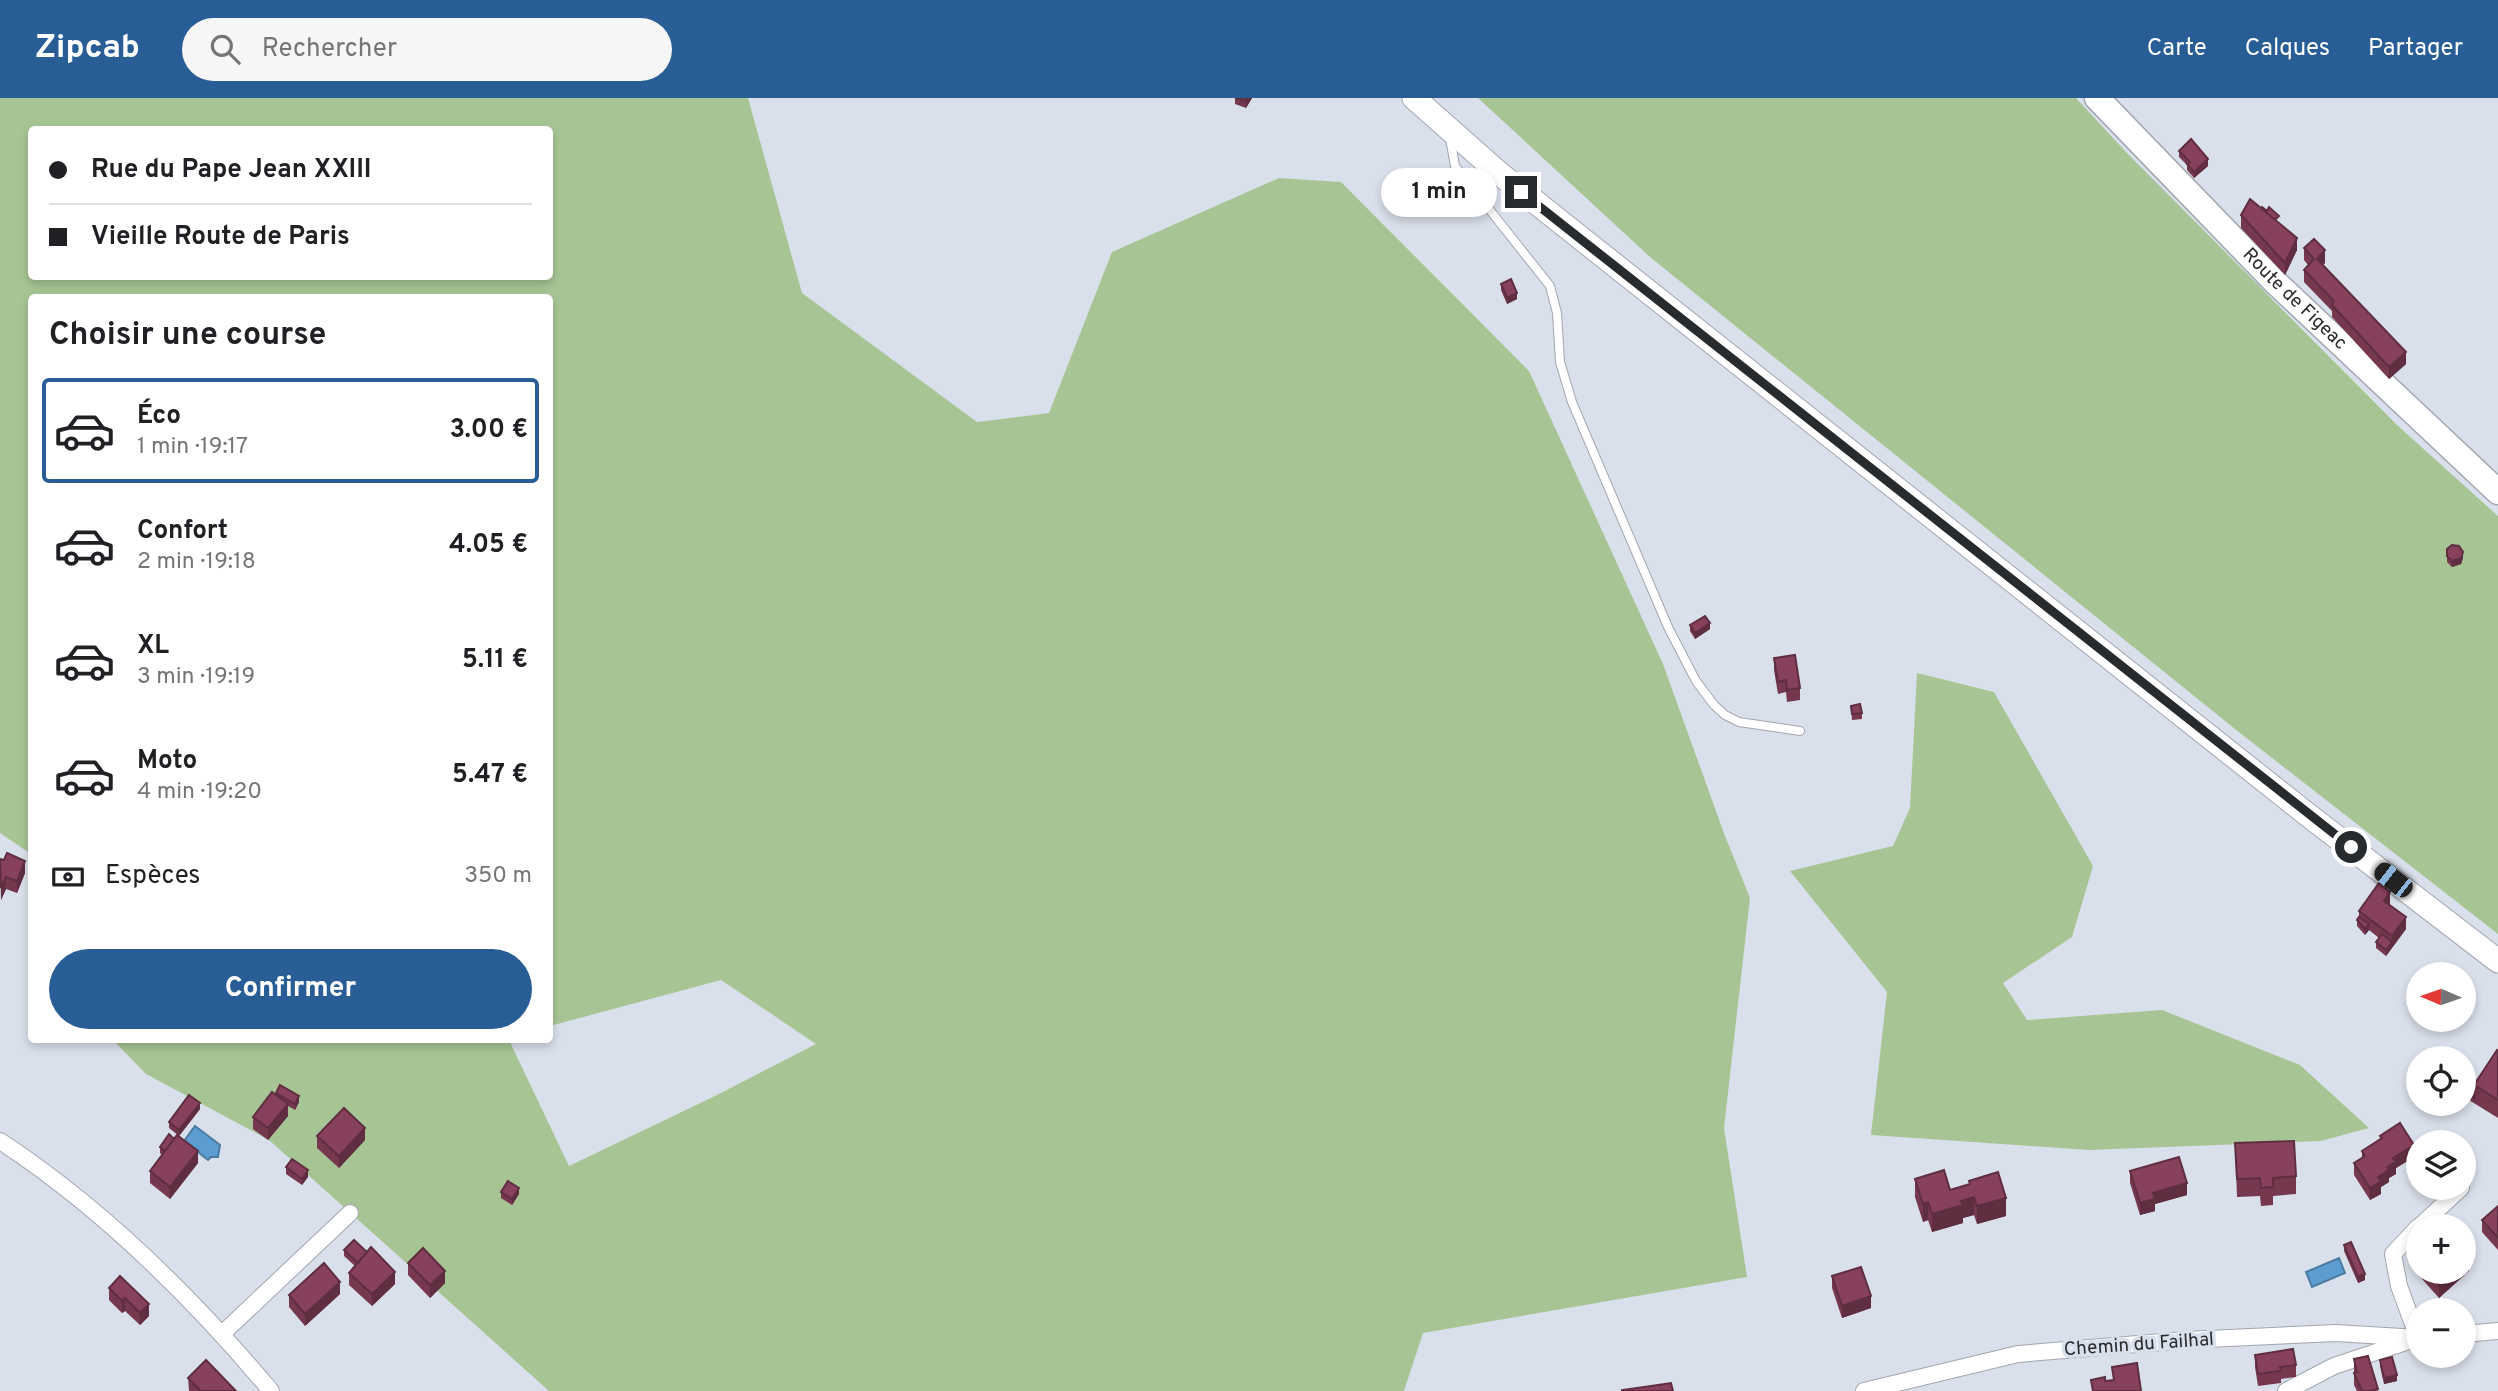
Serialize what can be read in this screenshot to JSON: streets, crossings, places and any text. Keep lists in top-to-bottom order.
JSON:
{
  "streets": {
    "main road": ["Route de Figeac"],
    "street": ["Chemin du Failhal"]
  },
  "north": "left",
  "page": {
    "header": "Zipcab",
    "search": "Rechercher",
    "nav": ["Carte", "Calques", "Partager"],
    "banner": ["Rue du Pape Jean XXIII", "Vieille Route de Paris"],
    "bubble": "1 min",
    "heading": "Choisir une course",
    "list": [
      {
        "name": "Éco",
        "note": "1 min · 19:17",
        "value": "3.00 €"
      },
      {
        "name": "Confort",
        "note": "2 min · 19:18",
        "value": "4.05 €"
      },
      {
        "name": "XL",
        "note": "3 min · 19:19",
        "value": "5.11 €"
      },
      {
        "name": "Moto",
        "note": "4 min · 19:20",
        "value": "5.47 €"
      }
    ],
    "pay": ["Espèces", "350 m"],
    "buttons": "Confirmer",
    "map_buttons": ["+", "−"]
  }
}
